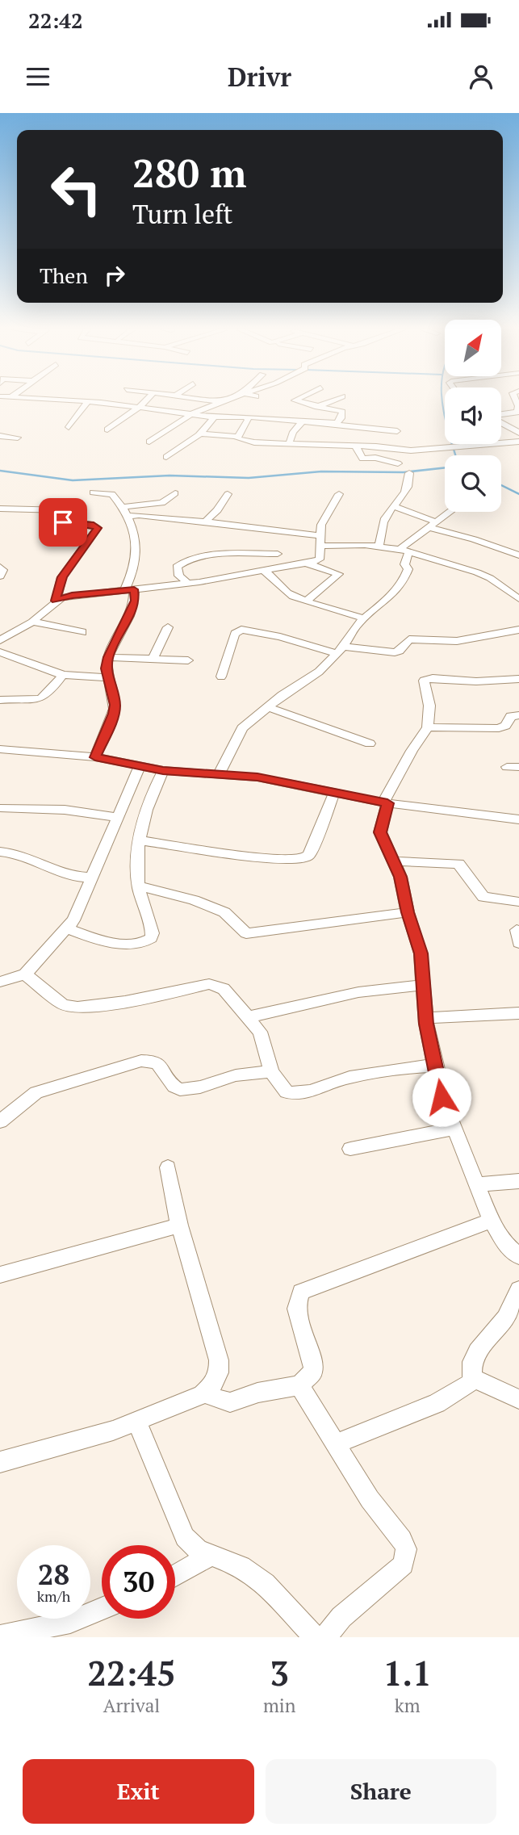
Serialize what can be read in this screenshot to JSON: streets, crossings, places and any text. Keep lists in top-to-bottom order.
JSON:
{
  "north": "top right",
  "page": {
    "status": "22:42",
    "header": "Drivr",
    "turn": ["280 m", "Turn left"],
    "then": "Then",
    "speed": "28 km/h",
    "limit": "30",
    "eta": [
      "22:45",
      "Arrival",
      "3",
      "min",
      "1.1",
      "km"
    ],
    "buttons": ["Exit", "Share"]
  }
}
